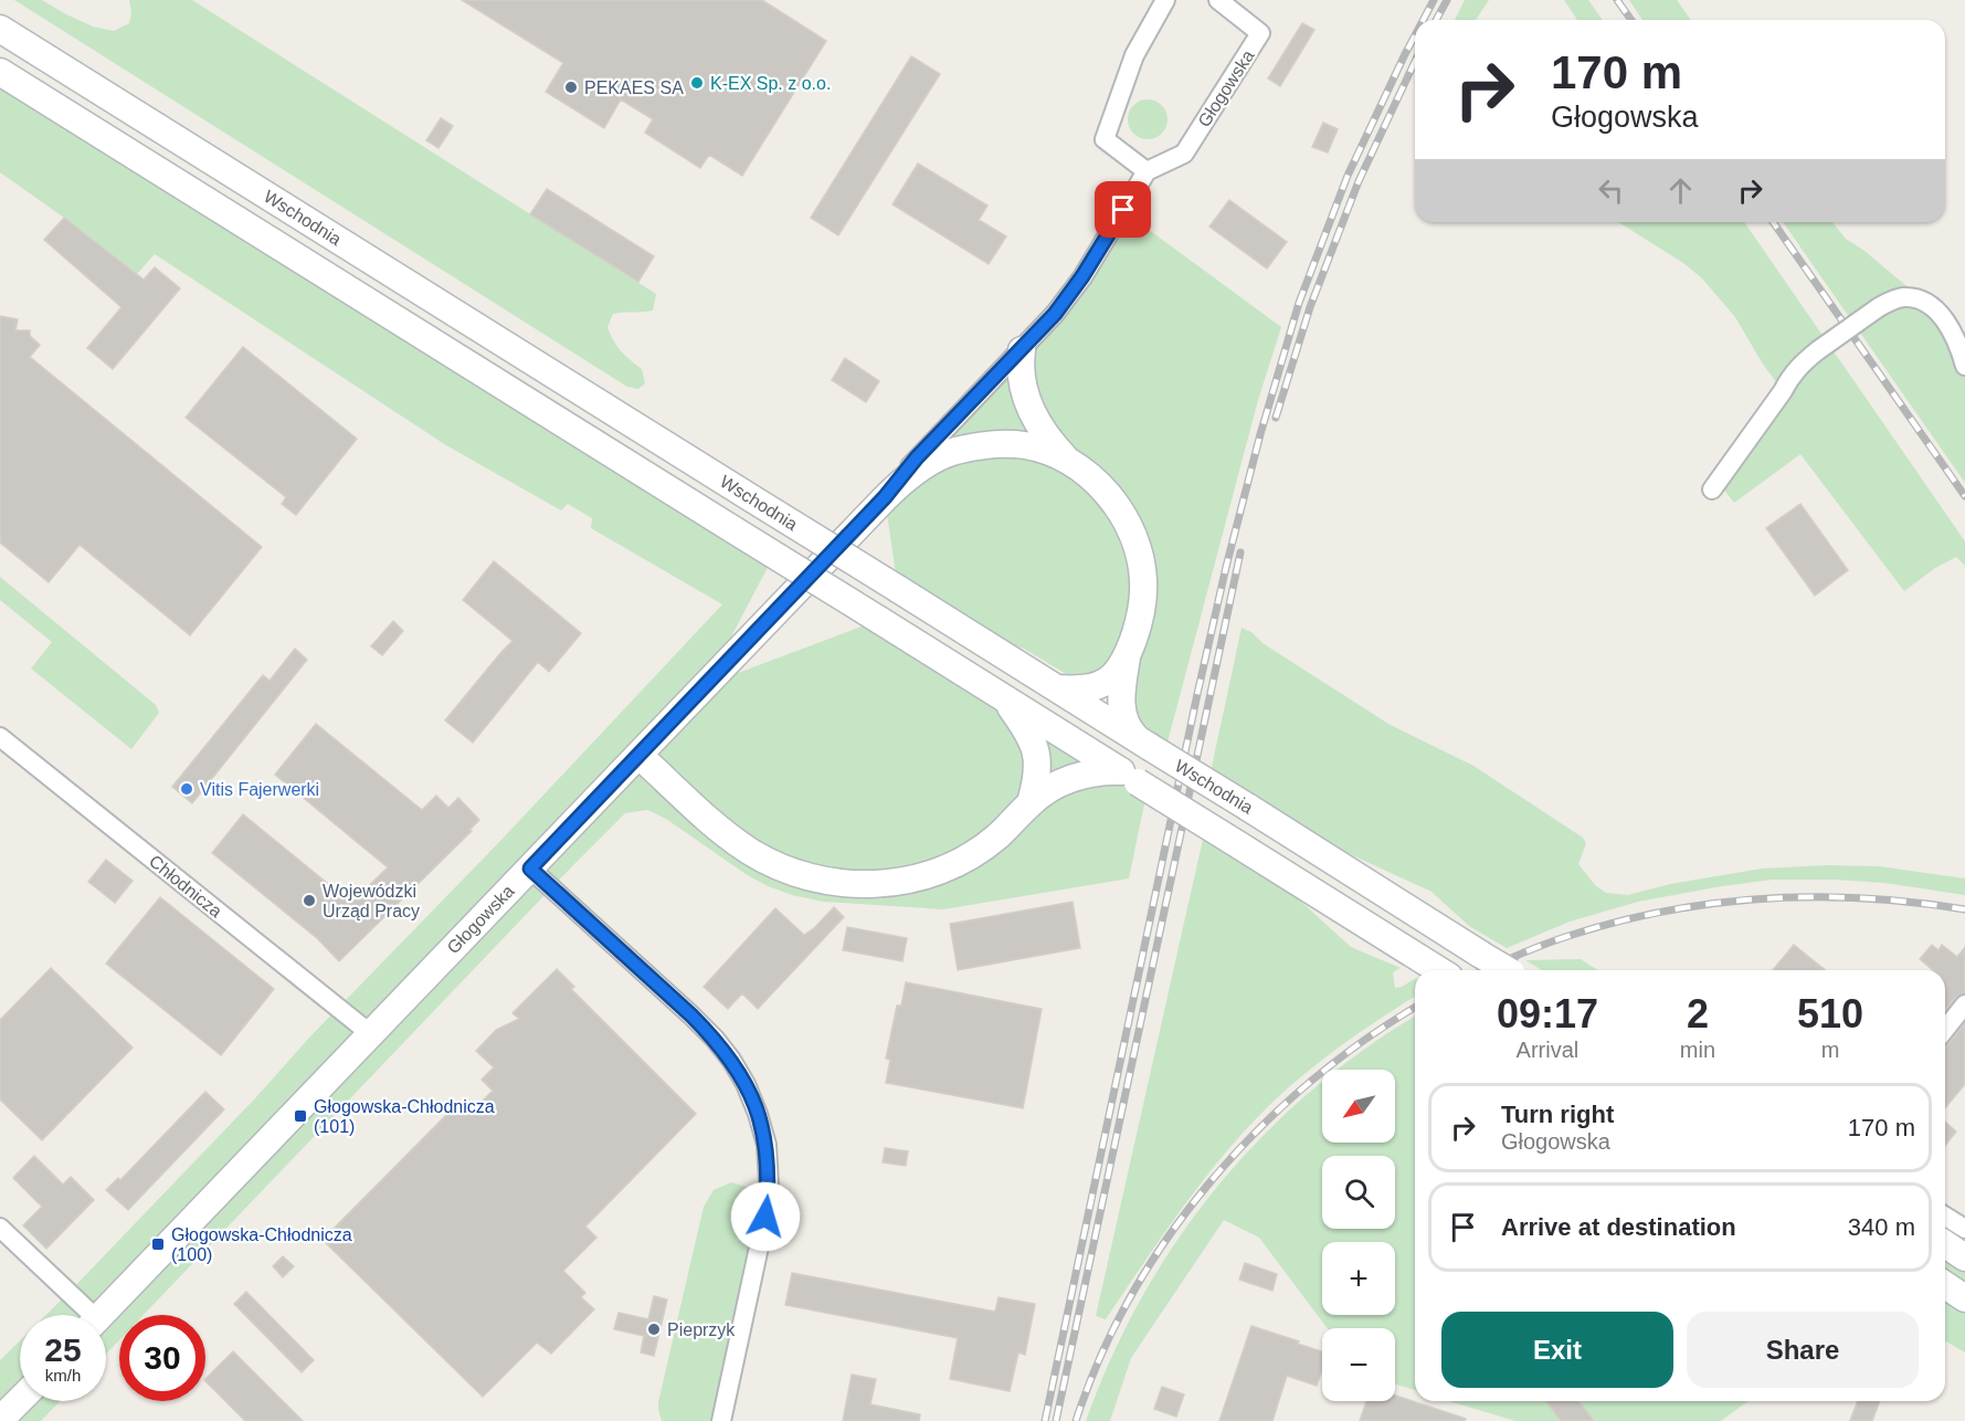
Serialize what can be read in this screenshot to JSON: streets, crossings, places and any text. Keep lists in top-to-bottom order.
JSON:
{
  "streets": {
    "street": ["Głogowska", "Wschodnia", "Chłodnicza"]
  },
  "crossings": [
    ["Głogowska", "Chłodnicza"]
  ],
  "places": {
    "other": [
      "K-EX Sp. z o.o.",
      "PEKAES SA",
      "Vitis Fajerwerki",
      "Wojewódzki Urząd Pracy",
      "Pieprzyk"
    ],
    "transit": ["Głogowska-Chłodnicza (101)", "Głogowska-Chłodnicza (100)"]
  },
  "north": "bottom left",
  "page": {
    "turn": ["170 m", "Głogowska"],
    "eta": [
      "09:17",
      "Arrival",
      "2",
      "min",
      "510",
      "m"
    ],
    "map_buttons": ["+", "−"],
    "list": [
      {
        "name": "Turn right",
        "note": "Głogowska",
        "value": "170 m"
      },
      {
        "name": "Arrive at destination",
        "value": "340 m"
      }
    ],
    "buttons": ["Exit", "Share"],
    "speed": "25 km/h",
    "limit": "30"
  }
}
